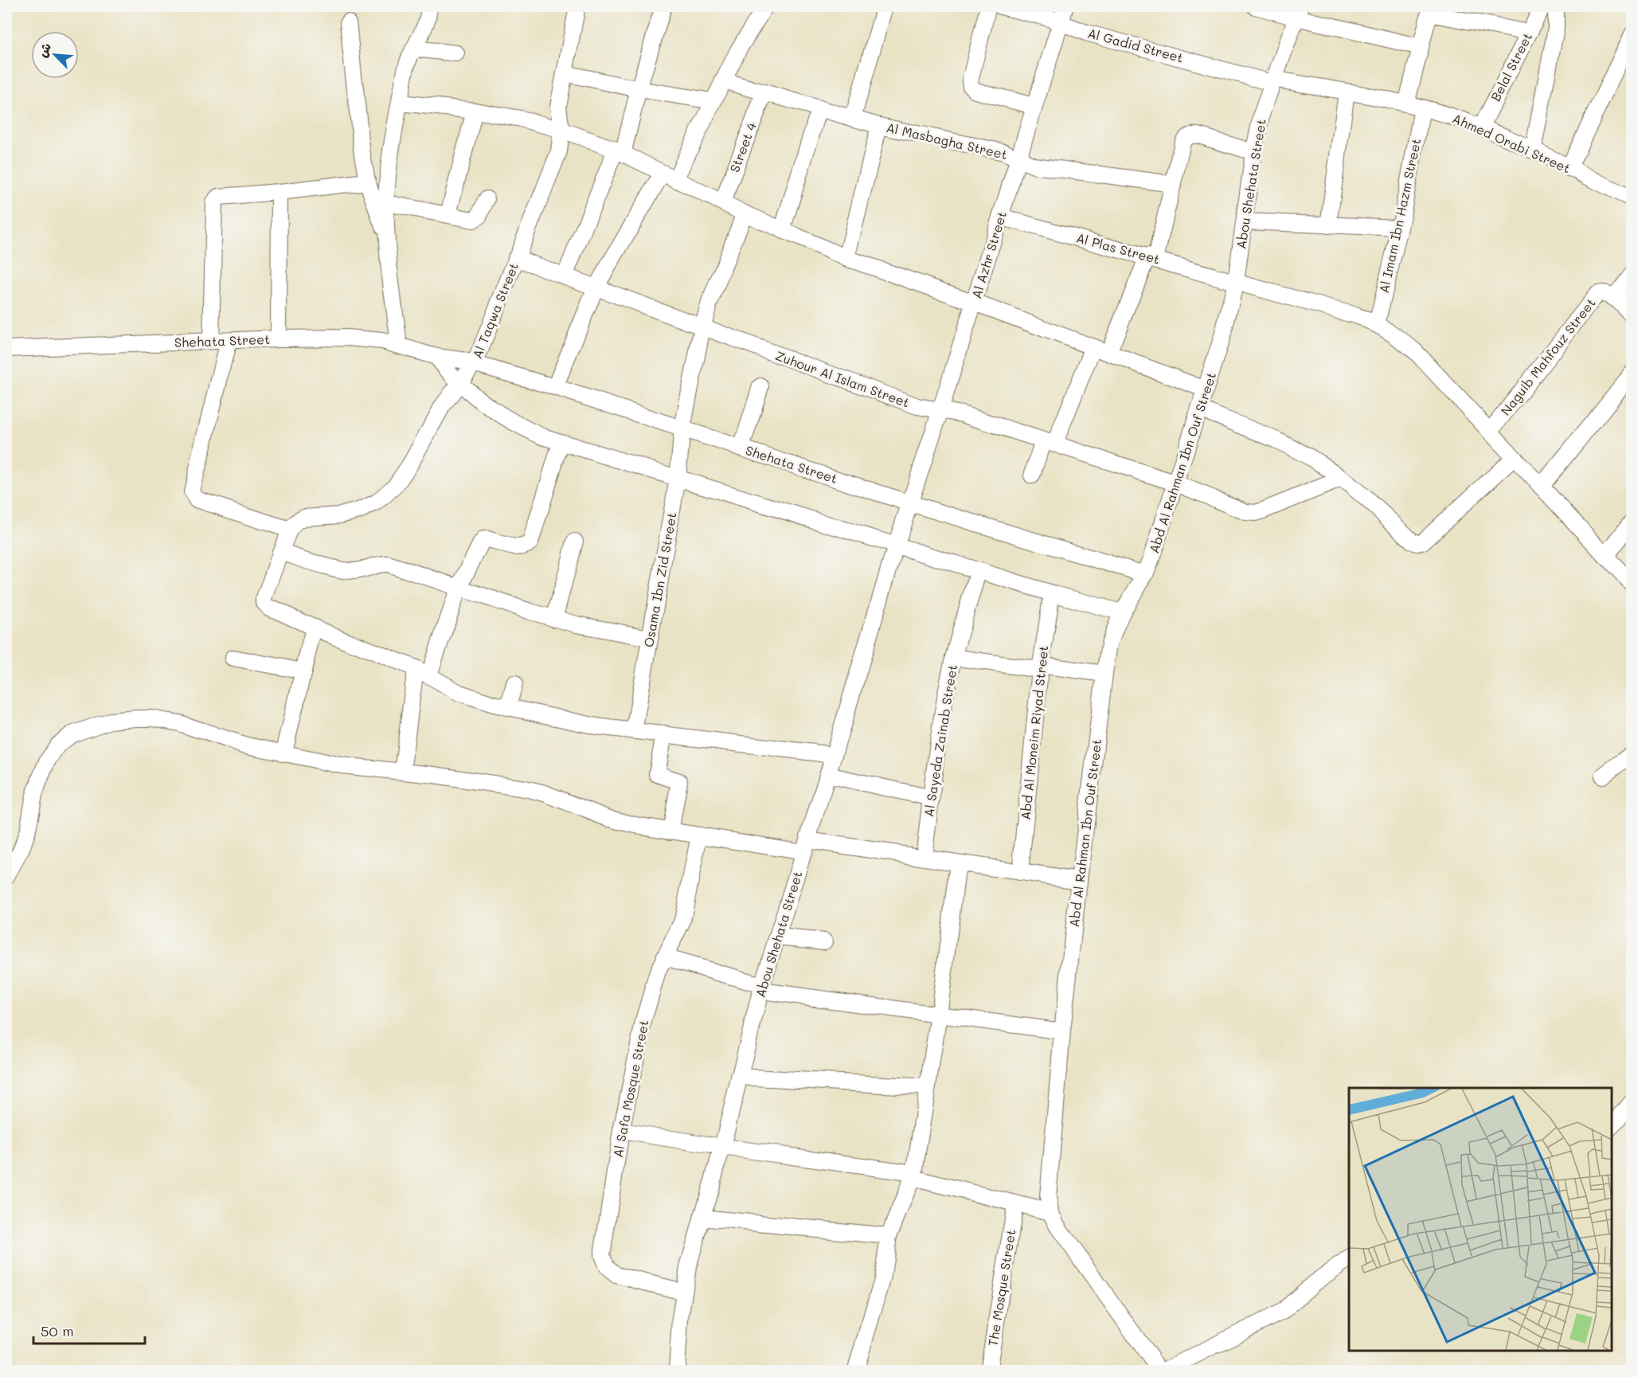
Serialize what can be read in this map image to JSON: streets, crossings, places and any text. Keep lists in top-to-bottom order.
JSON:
{
  "streets": {
    "street": [
      "Al Gadid Street",
      "Belal Street",
      "Al Masbagha Street",
      "Ahmed Orabi Street",
      "Street 4",
      "Abou Shehata Street",
      "Al Imam Ibn Hazm Street",
      "Al Plas Street",
      "Al Azhr Street",
      "Al Taqwa Street",
      "Shehata Street",
      "Naguib Mahfouz Street",
      "Zuhour Al Islam Street",
      "Abd Al Rahman Ibn Ouf Street",
      "Osama Ibn Zid Street",
      "Abd Al Moneim Riyad Street",
      "Al Sayeda Zainab Street",
      "Al Safa Mosque Street",
      "The Mosque Street"
    ]
  },
  "crossings": [
    ["Al Gadid Street", "Ahmed Orabi Street"],
    ["Al Gadid Street", "Abou Shehata Street"],
    ["Al Gadid Street", "Al Azhr Street"],
    ["Belal Street", "Ahmed Orabi Street"],
    ["Al Masbagha Street", "Street 4"],
    ["Al Masbagha Street", "Al Azhr Street"],
    ["Ahmed Orabi Street", "Abou Shehata Street"],
    ["Ahmed Orabi Street", "Al Imam Ibn Hazm Street"],
    ["Abou Shehata Street", "Al Plas Street"],
    ["Abou Shehata Street", "Al Azhr Street"],
    ["Abou Shehata Street", "Shehata Street"],
    ["Abou Shehata Street", "Abd Al Rahman Ibn Ouf Street"],
    ["Abou Shehata Street", "Al Safa Mosque Street"],
    ["Al Imam Ibn Hazm Street", "Al Plas Street"],
    ["Al Plas Street", "Al Azhr Street"],
    ["Al Plas Street", "Naguib Mahfouz Street"],
    ["Al Plas Street", "Abd Al Rahman Ibn Ouf Street"],
    ["Al Azhr Street", "Shehata Street"],
    ["Al Azhr Street", "Zuhour Al Islam Street"],
    ["Al Taqwa Street", "Shehata Street"],
    ["Al Taqwa Street", "Zuhour Al Islam Street"],
    ["Shehata Street", "Abd Al Rahman Ibn Ouf Street"],
    ["Shehata Street", "Osama Ibn Zid Street"],
    ["Zuhour Al Islam Street", "Abd Al Rahman Ibn Ouf Street"],
    ["Zuhour Al Islam Street", "Osama Ibn Zid Street"]
  ],
  "scale_bar": "50 m",
  "north": "top left"
}
